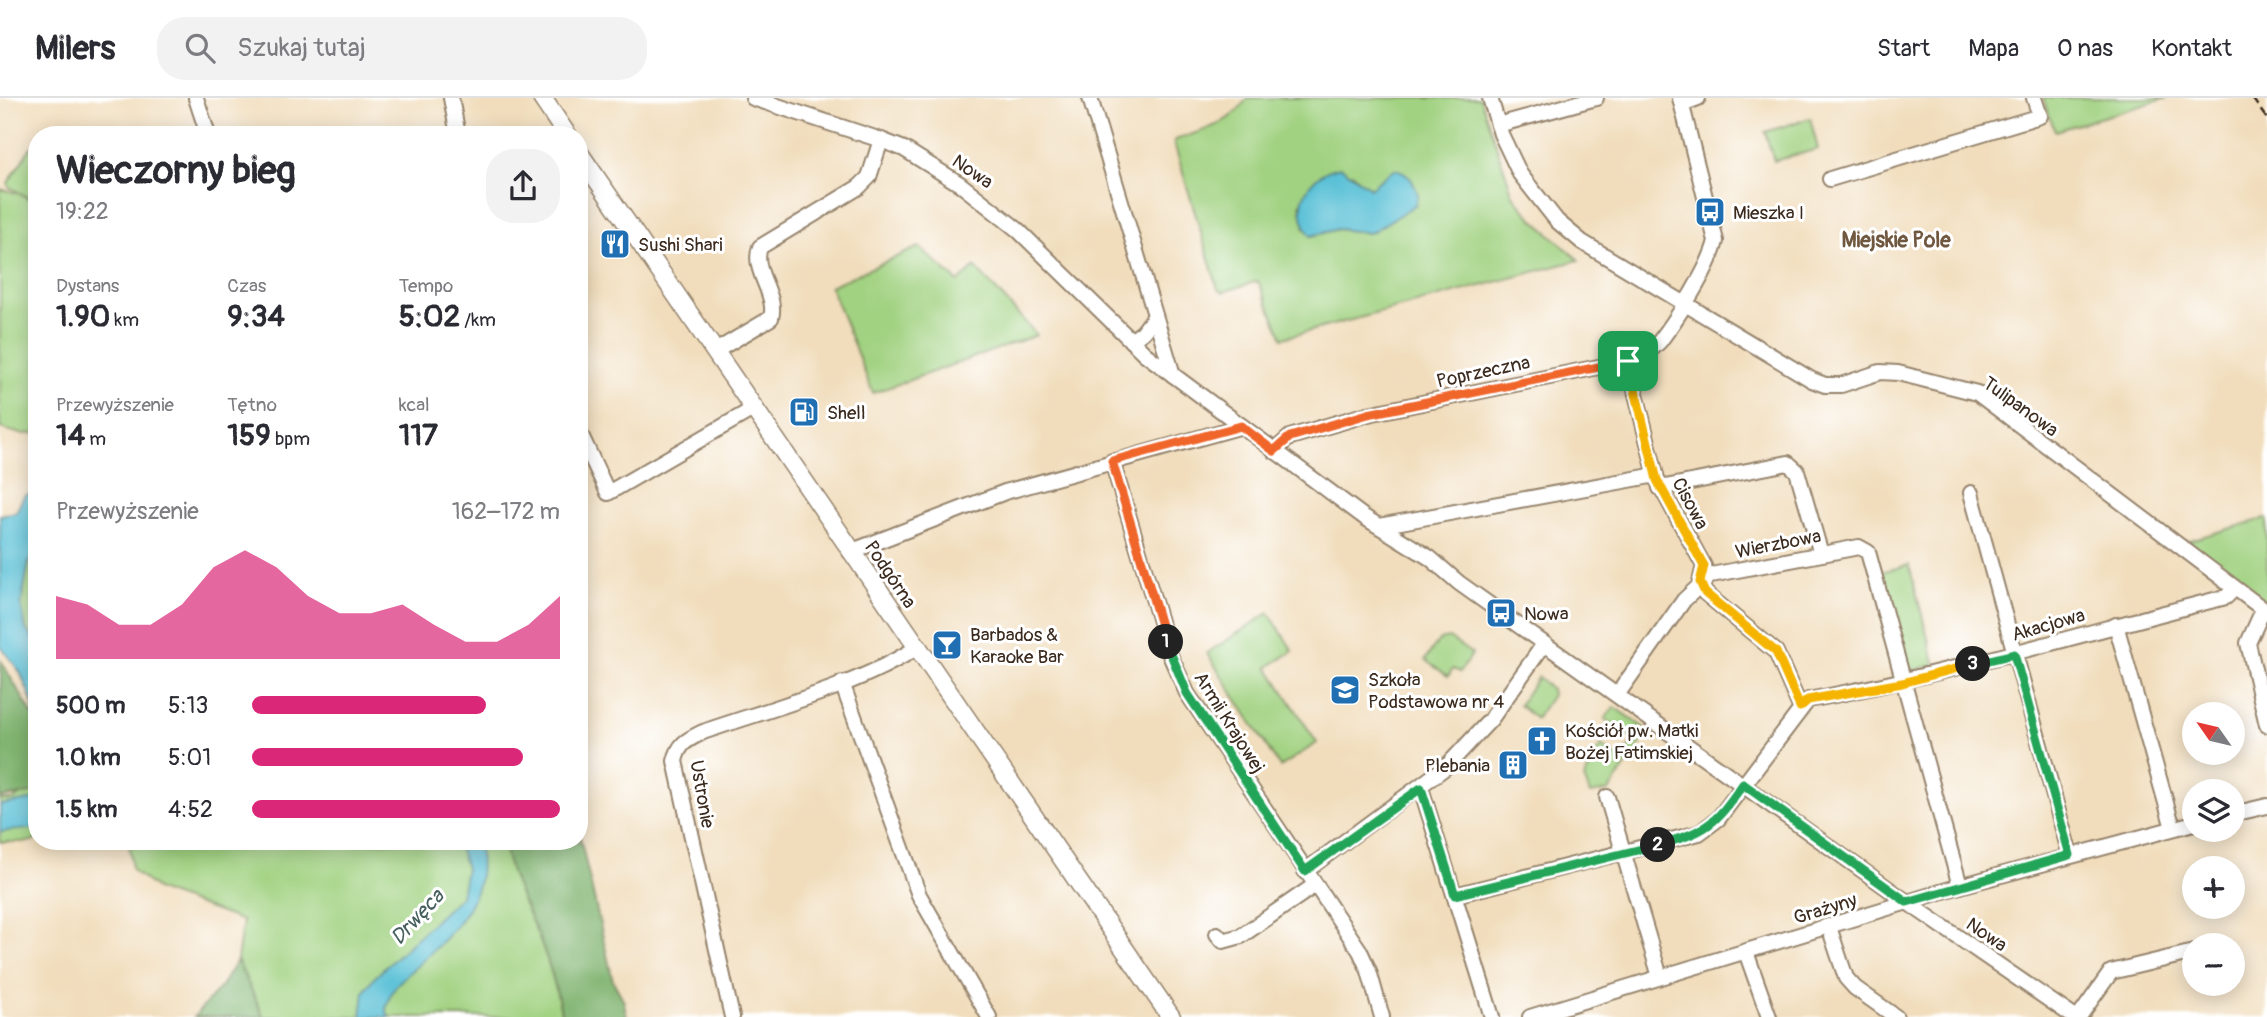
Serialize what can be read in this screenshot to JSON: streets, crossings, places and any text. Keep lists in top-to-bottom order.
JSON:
{
  "streets": {
    "main road": ["Podgórna"],
    "street": [
      "Nowa",
      "Poprzeczna",
      "Tulipanowa",
      "Cisowa",
      "Wierzbowa",
      "Akacjowa",
      "Armii Krajowej",
      "Ustronie",
      "Grażyny"
    ]
  },
  "crossings": [
    ["Nowa", "Poprzeczna"],
    ["Nowa", "Grażyny"],
    ["Poprzeczna", "Tulipanowa"],
    ["Poprzeczna", "Cisowa"],
    ["Tulipanowa", "Akacjowa"],
    ["Cisowa", "Wierzbowa"],
    ["Wierzbowa", "Akacjowa"],
    ["Wierzbowa", "Grażyny"],
    ["Podgórna", "Ustronie"]
  ],
  "districts": ["Miejskie Pole"],
  "water": ["Drwęca"],
  "places": {
    "bus stop": ["Mieszka I", "Nowa"],
    "restaurant": ["Sushi Shari"],
    "fuel station": ["Shell"],
    "bar": ["Barbados & Karaoke Bar"],
    "school or university": ["Szkoła Podstawowa nr 4"],
    "church": ["Kościół pw. Matki Bożej Fatimskiej"],
    "building": ["Plebania"]
  },
  "north": "top left",
  "page": {
    "header": "Milers",
    "search": "Szukaj tutaj",
    "nav": [
      "Start",
      "Mapa",
      "O nas",
      "Kontakt"
    ],
    "heading": ["Wieczorny bieg", "19:22"],
    "stats": [
      ["Dystans", "1.90 km"],
      ["Czas", "9:34"],
      ["Tempo", "5:02 /km"],
      ["Przewyższenie", "14 m"],
      ["Tętno", "159 bpm"],
      ["kcal", "117"]
    ],
    "chart": ["Przewyższenie", "162–172 m"],
    "pins": ["1", "3", "2"],
    "list": [
      {
        "name": "500 m",
        "note": "5:13"
      },
      {
        "name": "1.0 km",
        "note": "5:01"
      },
      {
        "name": "1.5 km",
        "note": "4:52"
      }
    ],
    "map_buttons": ["+", "−"]
  }
}
